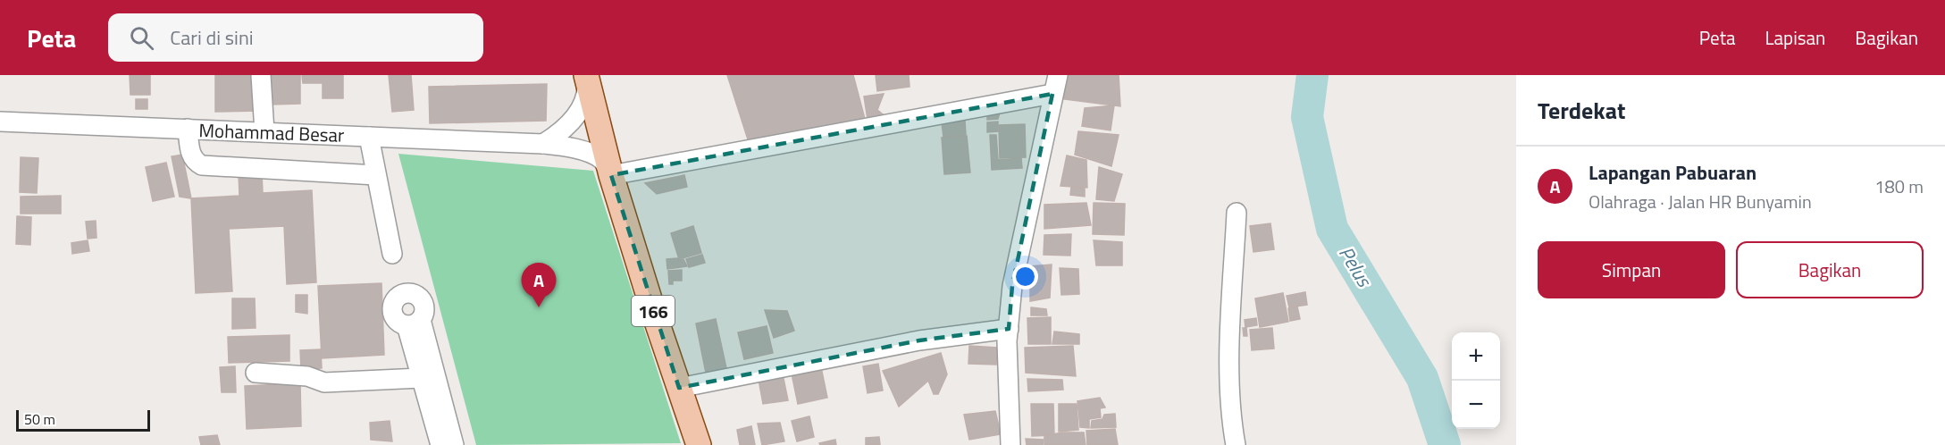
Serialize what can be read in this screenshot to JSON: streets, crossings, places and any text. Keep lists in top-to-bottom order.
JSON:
{
  "streets": {
    "main road": ["166"],
    "street": ["Mohammad Besar"]
  },
  "crossings": [
    ["Mohammad Besar", "166"]
  ],
  "water": ["Pelus"],
  "scale_bar": "50 m",
  "page": {
    "header": "Peta",
    "search": "Cari di sini",
    "nav": ["Peta", "Lapisan", "Bagikan"],
    "heading": "Terdekat",
    "list": [
      {
        "mark": "A",
        "name": "Lapangan Pabuaran",
        "note": "Olahraga · Jalan HR Bunyamin",
        "value": "180 m"
      }
    ],
    "buttons": ["Simpan", "Bagikan"],
    "pins": "A",
    "map_buttons": ["+", "−"],
    "scale": "50 m"
  }
}
